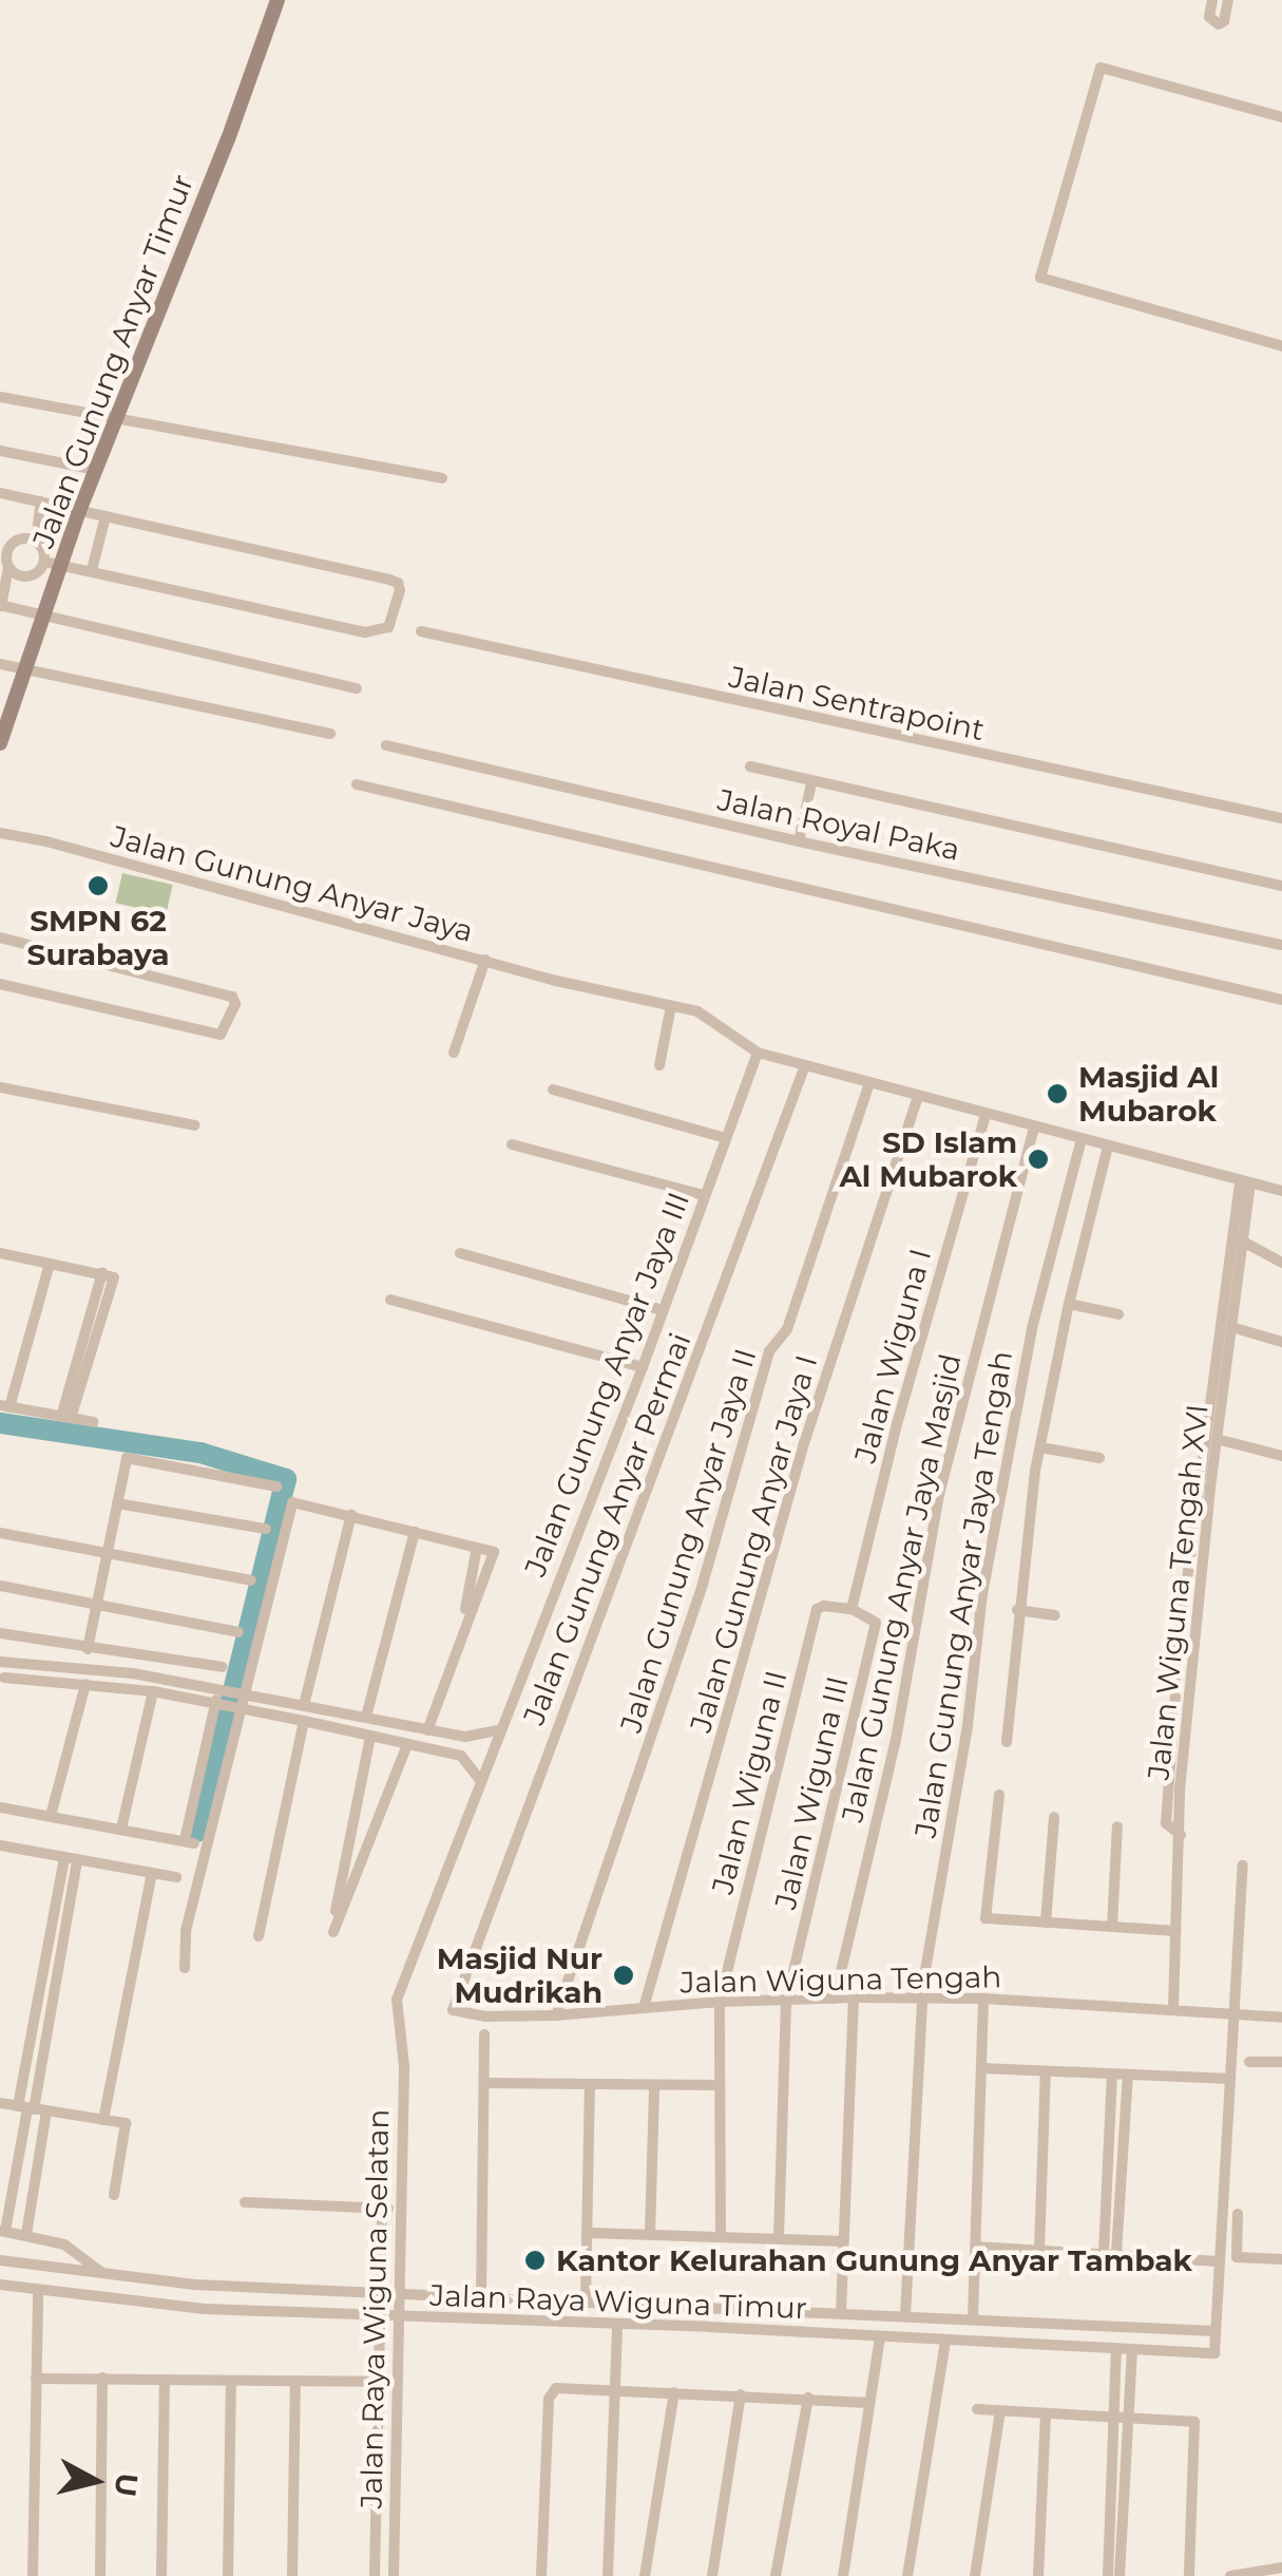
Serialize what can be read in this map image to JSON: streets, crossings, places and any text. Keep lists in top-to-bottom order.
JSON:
{
  "streets": {
    "street": [
      "Jalan Gunung Anyar Timur",
      "Jalan Sentrapoint",
      "Jalan Royal Paka",
      "Jalan Gunung Anyar Jaya",
      "Jalan Wiguna I",
      "Jalan Gunung Anyar Jaya III",
      "Jalan Gunung Anyar Permai",
      "Jalan Gunung Anyar Jaya II",
      "Jalan Gunung Anyar Jaya I",
      "Jalan Gunung Anyar Jaya Masjid",
      "Jalan Wiguna Tengah XVI",
      "Jalan Gunung Anyar Jaya Tengah",
      "Jalan Wiguna II",
      "Jalan Wiguna III",
      "Jalan Wiguna Tengah",
      "Jalan Raya Wiguna Timur",
      "Jalan Raya Wiguna Selatan"
    ]
  },
  "crossings": [
    ["Jalan Gunung Anyar Jaya", "Jalan Wiguna I"],
    ["Jalan Gunung Anyar Jaya", "Jalan Gunung Anyar Jaya III"],
    ["Jalan Gunung Anyar Jaya", "Jalan Gunung Anyar Permai"],
    ["Jalan Gunung Anyar Jaya", "Jalan Gunung Anyar Jaya II"],
    ["Jalan Gunung Anyar Jaya", "Jalan Gunung Anyar Jaya I"],
    ["Jalan Gunung Anyar Jaya", "Jalan Gunung Anyar Jaya Masjid"],
    ["Jalan Gunung Anyar Jaya", "Jalan Wiguna Tengah XVI"],
    ["Jalan Gunung Anyar Jaya", "Jalan Gunung Anyar Jaya Tengah"],
    ["Jalan Wiguna I", "Jalan Wiguna II"],
    ["Jalan Wiguna I", "Jalan Wiguna III"],
    ["Jalan Gunung Anyar Jaya III", "Jalan Raya Wiguna Selatan"],
    ["Jalan Gunung Anyar Permai", "Jalan Wiguna Tengah"],
    ["Jalan Gunung Anyar Jaya II", "Jalan Wiguna Tengah"],
    ["Jalan Gunung Anyar Jaya I", "Jalan Wiguna Tengah"],
    ["Jalan Gunung Anyar Jaya Masjid", "Jalan Wiguna Tengah"],
    ["Jalan Wiguna Tengah XVI", "Jalan Wiguna Tengah"],
    ["Jalan Gunung Anyar Jaya Tengah", "Jalan Wiguna Tengah"],
    ["Jalan Gunung Anyar Jaya Tengah", "Jalan Raya Wiguna Timur"],
    ["Jalan Wiguna II", "Jalan Wiguna III"],
    ["Jalan Wiguna II", "Jalan Wiguna Tengah"],
    ["Jalan Wiguna III", "Jalan Wiguna Tengah"],
    ["Jalan Raya Wiguna Timur", "Jalan Raya Wiguna Selatan"]
  ],
  "places": [
    "SMPN 62 Surabaya",
    "Masjid Al Mubarok",
    "SD Islam Al Mubarok",
    "Masjid Nur Mudrikah",
    "Kantor Kelurahan Gunung Anyar Tambak"
  ],
  "north": "right"
}
